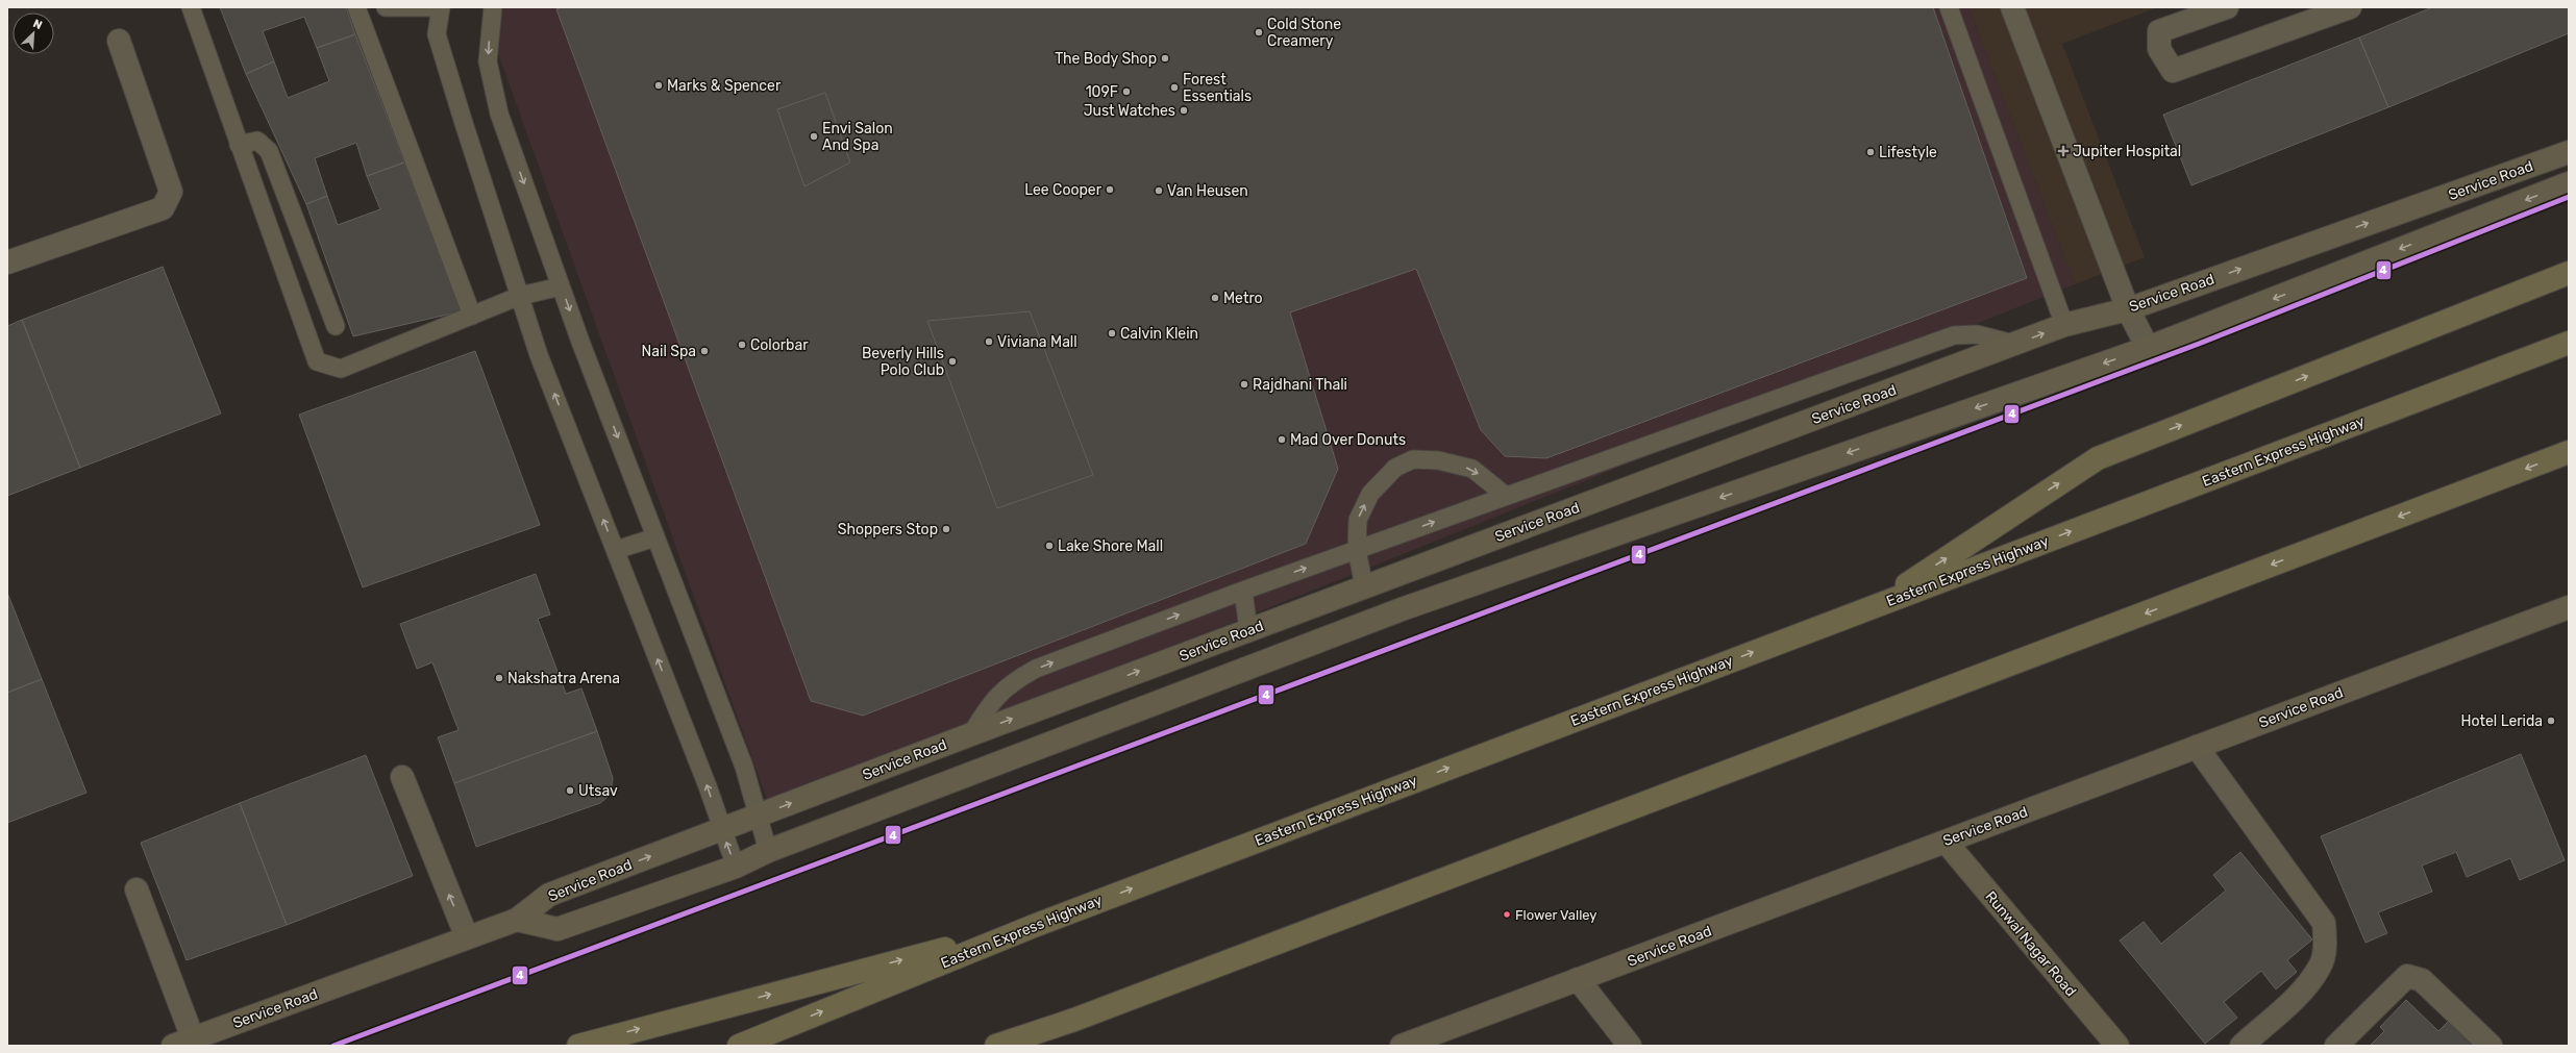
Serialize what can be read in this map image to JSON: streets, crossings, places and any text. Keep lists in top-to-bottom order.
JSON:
{
  "streets": {
    "highway": ["Eastern Express Highway"],
    "street": ["Service Road", "Runwal Nagar Road"]
  },
  "crossings": [
    ["Service Road", "Runwal Nagar Road"]
  ],
  "places": {
    "other": [
      "Cold Stone Creamery",
      "The Body Shop",
      "Marks & Spencer",
      "Forest Essentials",
      "109F",
      "Just Watches",
      "Envi Salon And Spa",
      "Lifestyle",
      "Lee Cooper",
      "Van Heusen",
      "Metro",
      "Calvin Klein",
      "Viviana Mall",
      "Colorbar",
      "Nail Spa",
      "Beverly Hills Polo Club",
      "Rajdhani Thali",
      "Mad Over Donuts",
      "Shoppers Stop",
      "Lake Shore Mall",
      "Nakshatra Arena",
      "Hotel Lerida",
      "Utsav",
      "Flower Valley"
    ],
    "health": ["Jupiter Hospital"]
  },
  "lines": ["transit line 4"],
  "north": "top right"
}
